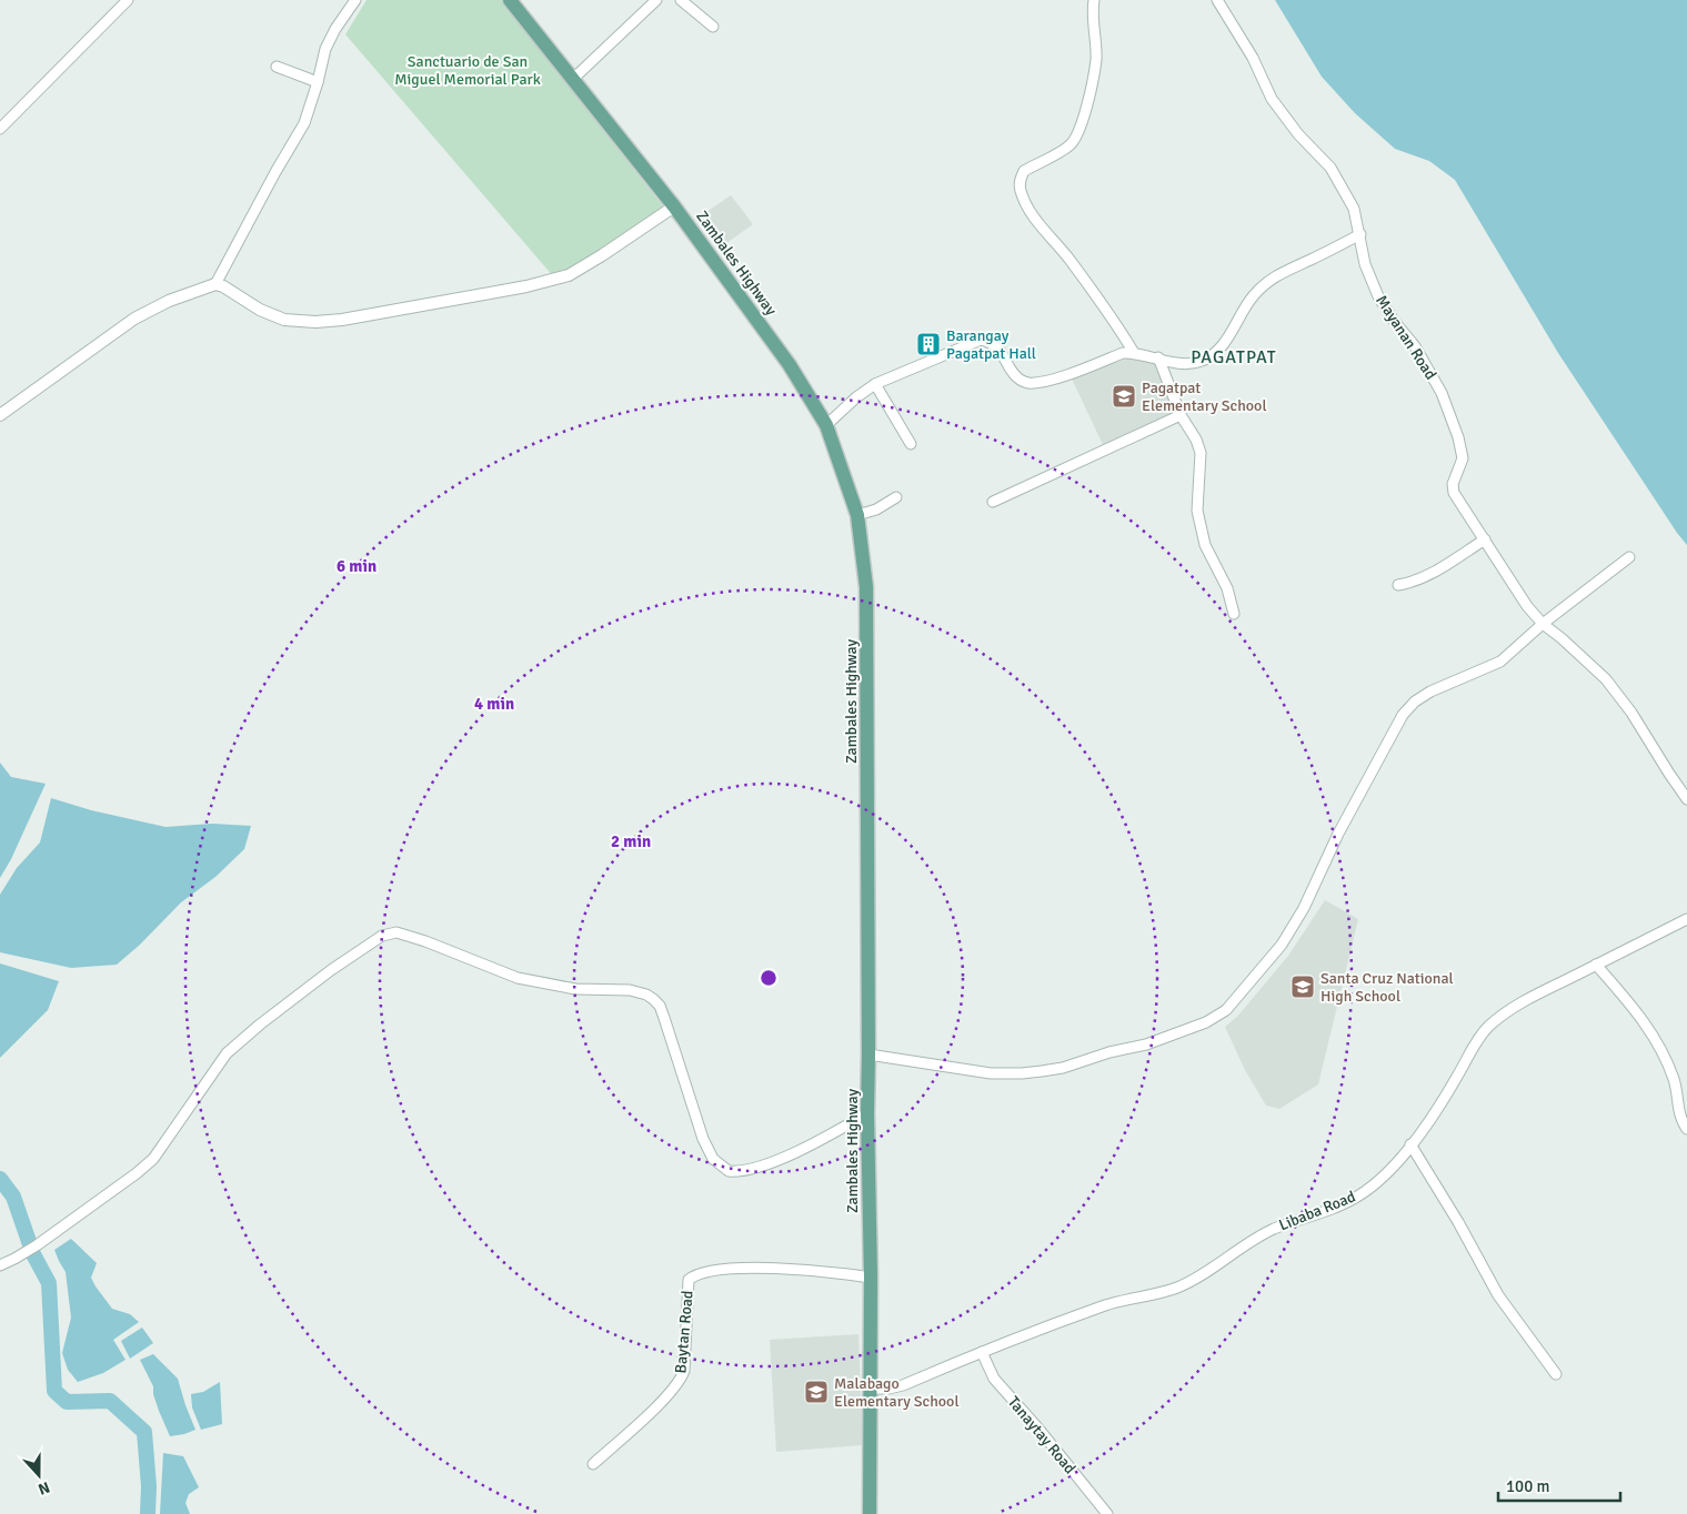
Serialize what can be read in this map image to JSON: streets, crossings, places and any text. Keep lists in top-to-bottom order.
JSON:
{
  "streets": {
    "main road": ["Zambales Highway"],
    "street": [
      "Mayanan Road",
      "Libaba Road",
      "Baytan Road",
      "Tanaytay Road"
    ]
  },
  "crossings": [
    ["Zambales Highway", "Libaba Road"],
    ["Zambales Highway", "Baytan Road"],
    ["Libaba Road", "Tanaytay Road"]
  ],
  "districts": ["PAGATPAT"],
  "parks": ["Sanctuario de San Miguel Memorial Park"],
  "places": {
    "building": ["Barangay Pagatpat Hall"],
    "school or university": ["Pagatpat Elementary School", "Santa Cruz National High School", "Malabago Elementary School"]
  },
  "scale_bar": "100 m",
  "north": "bottom",
  "rings": ["6 min", "4 min", "2 min"]
}
